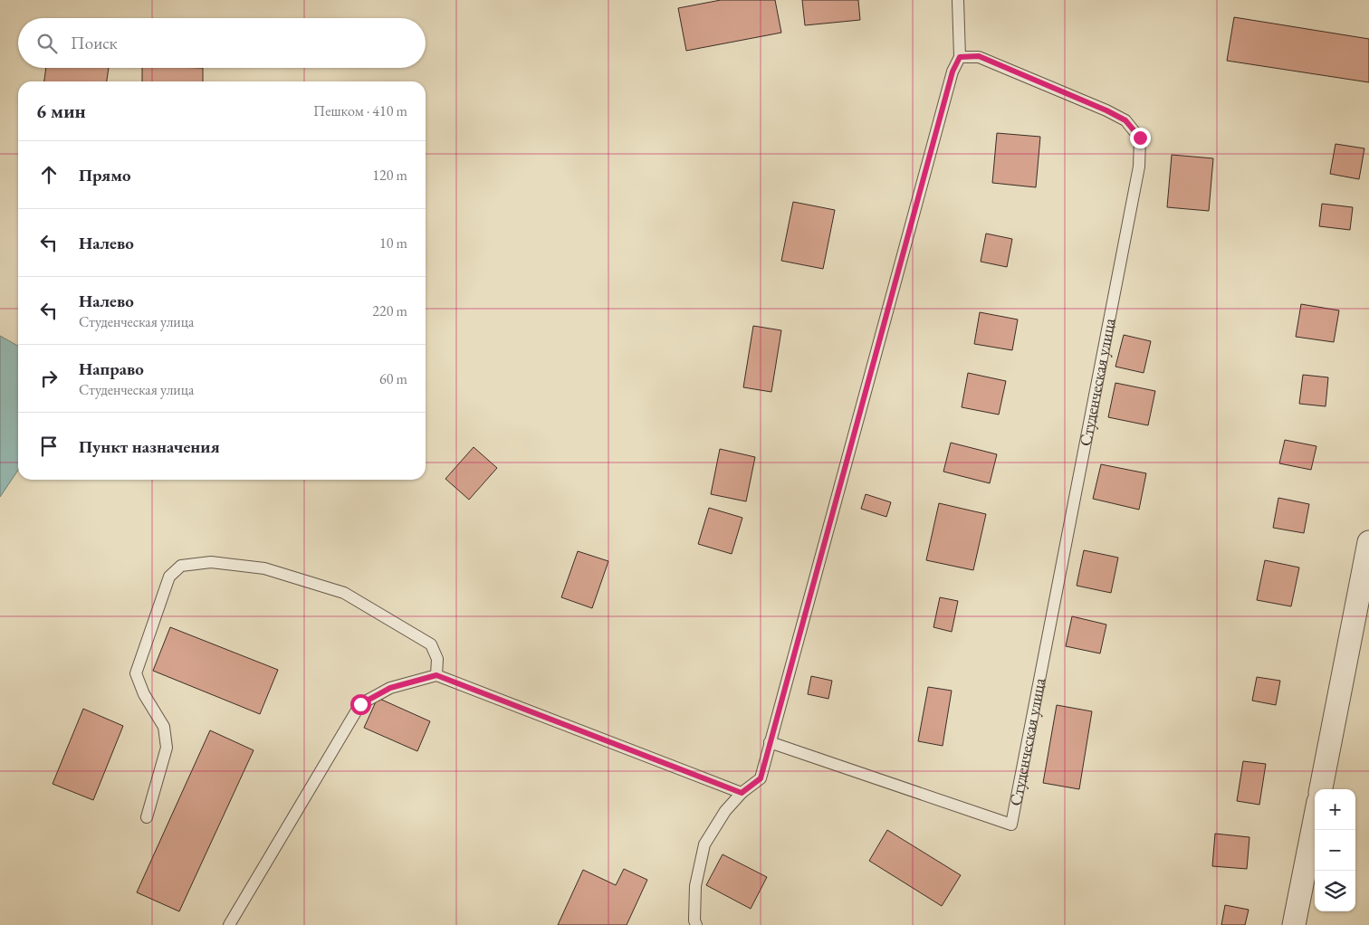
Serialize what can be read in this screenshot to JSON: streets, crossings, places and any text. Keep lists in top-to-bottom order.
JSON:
{
  "streets": {
    "lane": ["Студенческая улица"]
  },
  "page": {
    "search": "Поиск",
    "heading": ["6 мин", "Пешком · 410 m"],
    "list": [
      ["Прямо", "120 m"],
      ["Налево", "10 m"],
      ["Налево", "Студенческая улица", "220 m"],
      ["Направо", "Студенческая улица", "60 m"],
      "Пункт назначения"
    ],
    "map_buttons": ["+", "−"]
  }
}
